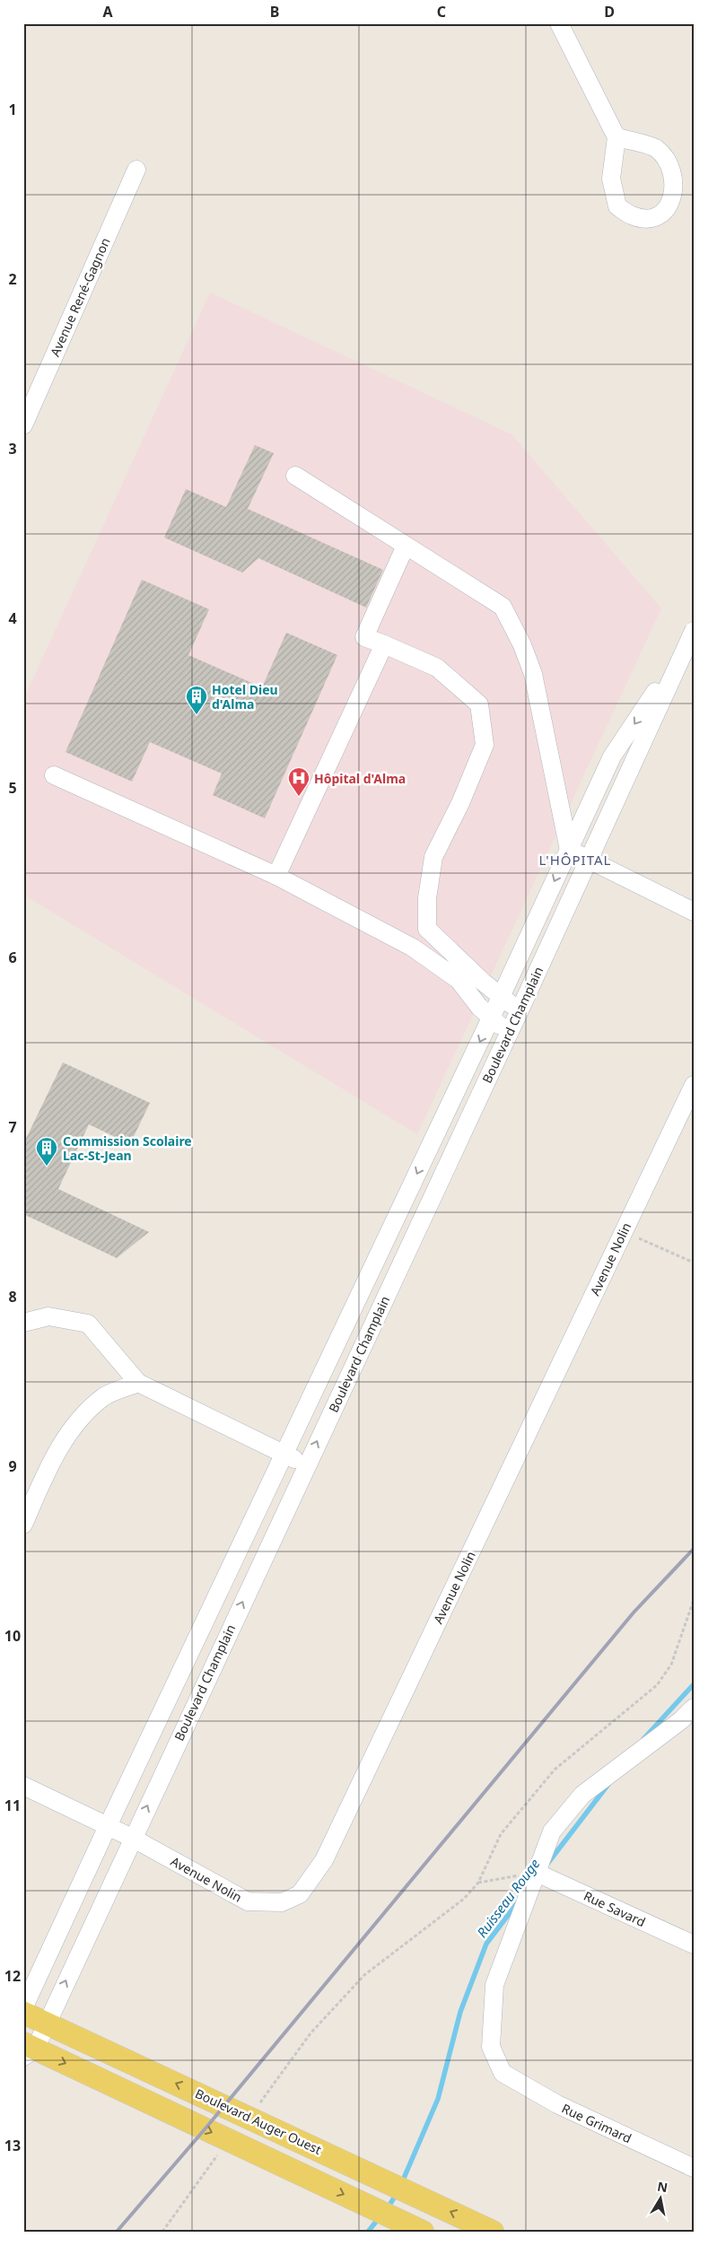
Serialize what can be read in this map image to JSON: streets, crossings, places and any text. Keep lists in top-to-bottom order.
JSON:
{
  "streets": {
    "main road": ["Boulevard Auger Ouest"],
    "street": [
      "Avenue René-Gagnon",
      "Boulevard Champlain",
      "Avenue Nolin",
      "Rue Savard",
      "Rue Grimard"
    ]
  },
  "crossings": [
    ["Boulevard Champlain", "Avenue Nolin"],
    ["Boulevard Champlain", "Boulevard Auger Ouest"],
    ["Rue Savard", "Rue Grimard"]
  ],
  "districts": ["L'HÔPITAL"],
  "water": ["Ruisseau Rouge"],
  "places": {
    "building": ["Hotel Dieu d'Alma", "Commission Scolaire Lac-St-Jean"],
    "hospital": ["Hôpital d'Alma"]
  },
  "north": "top",
  "grid": {
    "columns": [
      "A",
      "B",
      "C",
      "D"
    ],
    "rows": [
      "1",
      "2",
      "3",
      "4",
      "5",
      "6",
      "7",
      "8",
      "9",
      "10",
      "11",
      "12",
      "13"
    ]
  }
}
